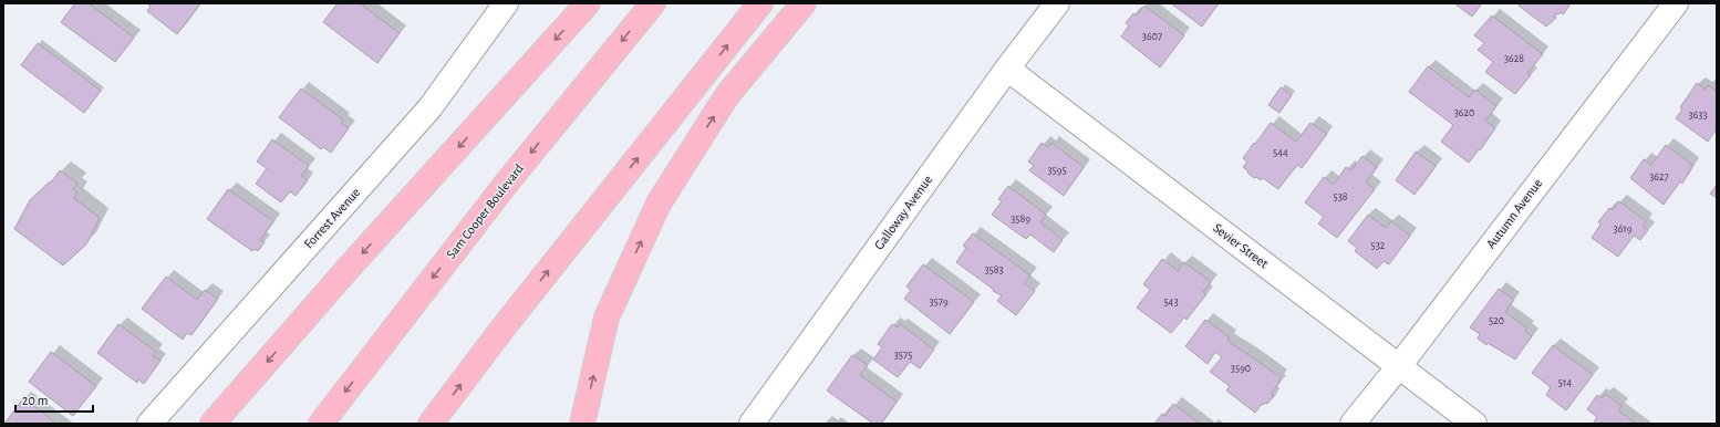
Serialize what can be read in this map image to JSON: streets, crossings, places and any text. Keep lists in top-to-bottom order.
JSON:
{
  "streets": {
    "highway": ["Sam Cooper Boulevard"],
    "street": [
      "Galloway Avenue",
      "Autumn Avenue",
      "Forrest Avenue",
      "Sevier Street"
    ]
  },
  "crossings": [
    ["Galloway Avenue", "Sevier Street"],
    ["Autumn Avenue", "Sevier Street"]
  ],
  "house_numbers": [
    "3607",
    "3628",
    "3620",
    "3633",
    "544",
    "3595",
    "3627",
    "538",
    "3589",
    "3619",
    "532",
    "3583",
    "3579",
    "543",
    "520",
    "3575",
    "3590",
    "514"
  ],
  "scale_bar": "20 m"
}
